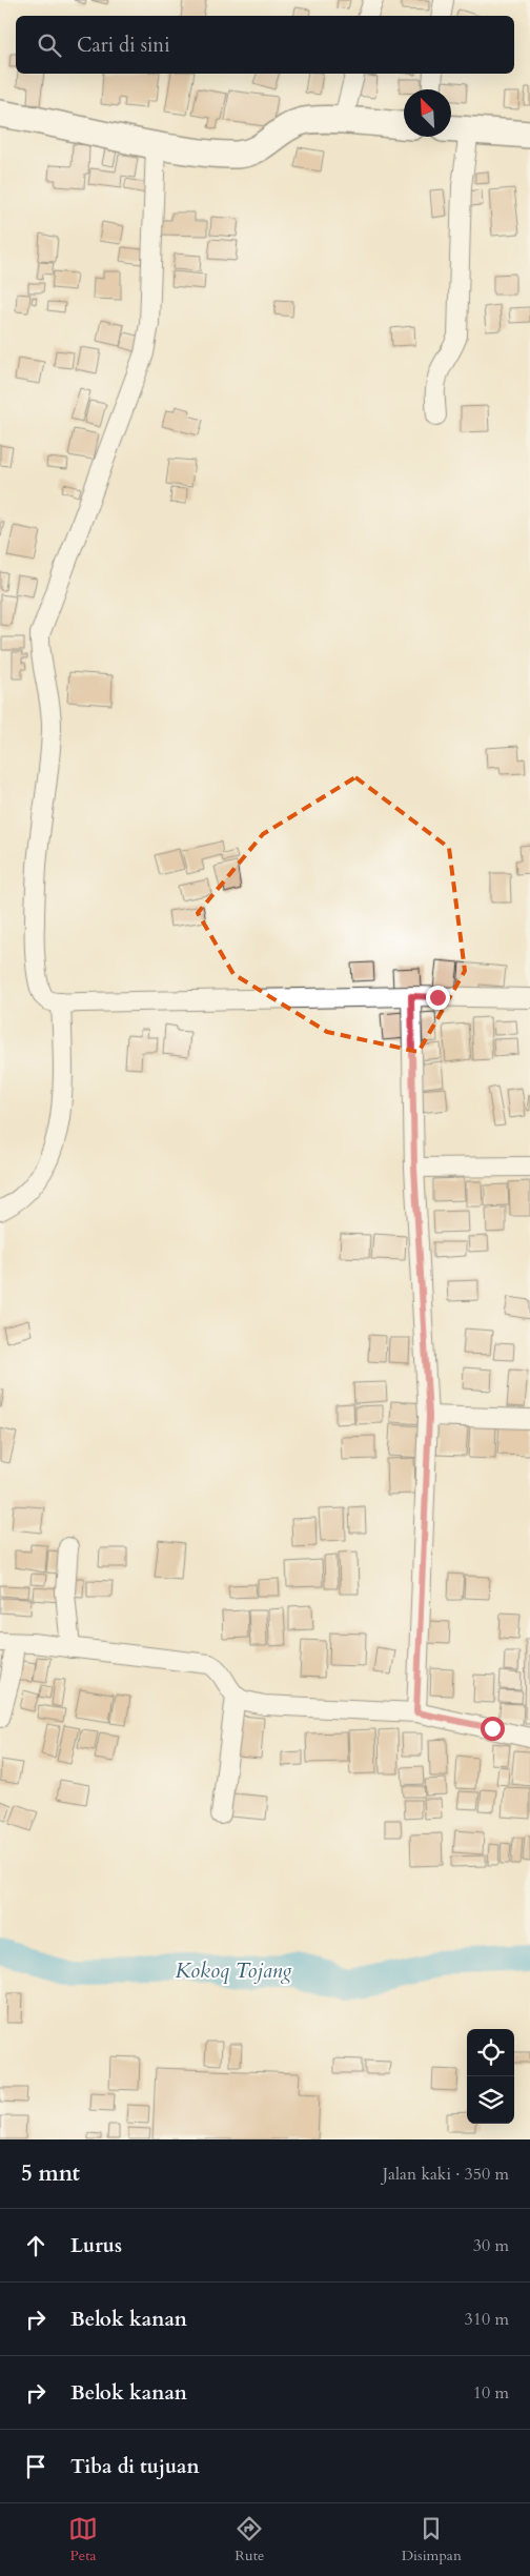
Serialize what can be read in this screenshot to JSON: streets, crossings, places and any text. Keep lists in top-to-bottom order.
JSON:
{
  "water": ["Kokoq Tojang"],
  "north": "top left",
  "page": {
    "search": "Cari di sini",
    "heading": ["5 mnt", "Jalan kaki · 350 m"],
    "list": [
      ["Lurus", "30 m"],
      ["Belok kanan", "310 m"],
      ["Belok kanan", "10 m"],
      "Tiba di tujuan"
    ],
    "nav": ["Peta", "Rute", "Disimpan"]
  }
}
